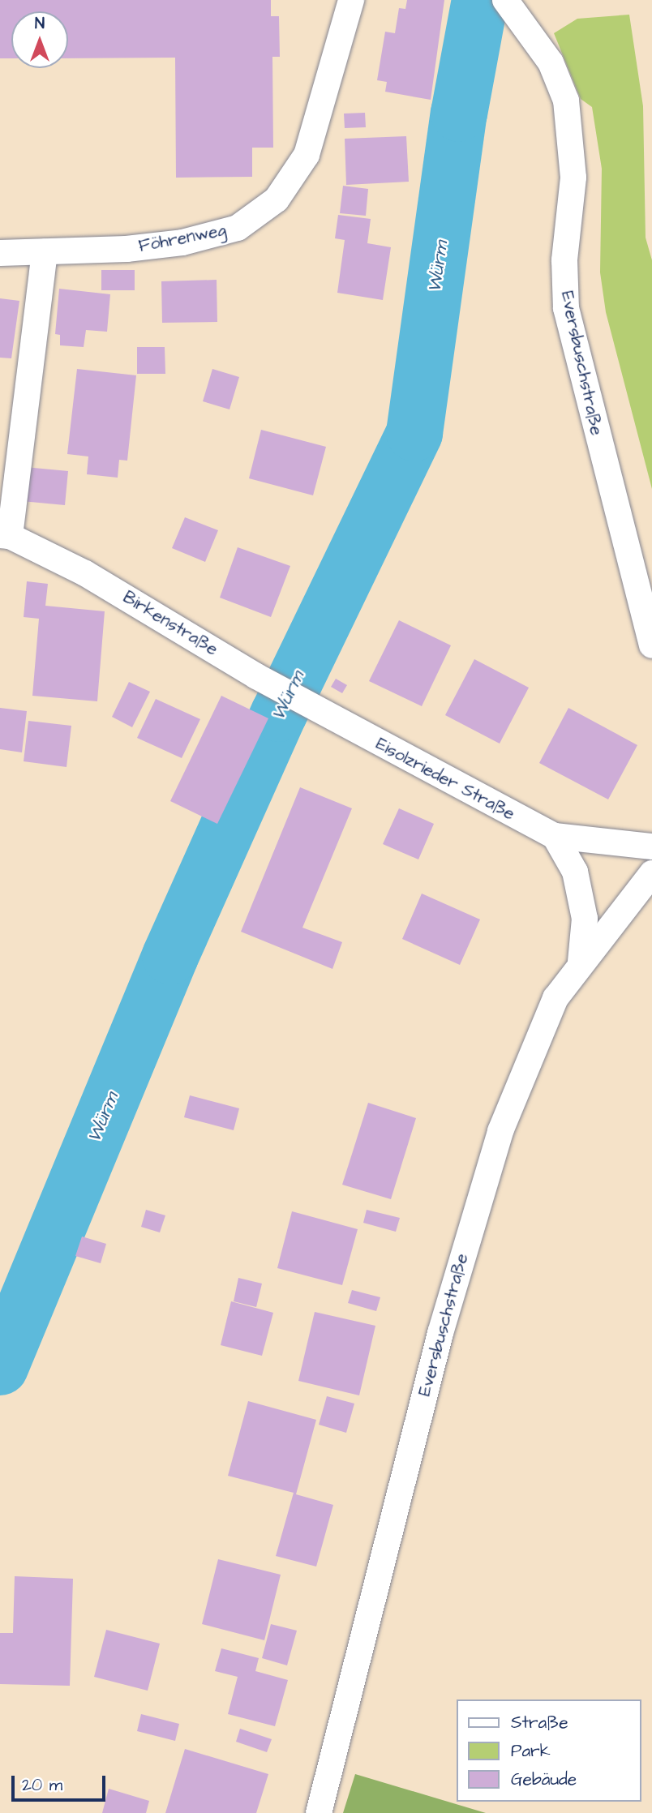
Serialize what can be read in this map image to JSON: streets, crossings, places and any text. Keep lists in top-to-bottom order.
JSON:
{
  "streets": {
    "street": [
      "Föhrenweg",
      "Eversbuschstraße",
      "Birkenstraße",
      "Eisolzrieder Straße"
    ]
  },
  "crossings": [
    ["Birkenstraße", "Eisolzrieder Straße"]
  ],
  "water": ["Würm"],
  "legend": ["Straße", "Park", "Gebäude"],
  "scale_bar": "20 m",
  "north": "top"
}
